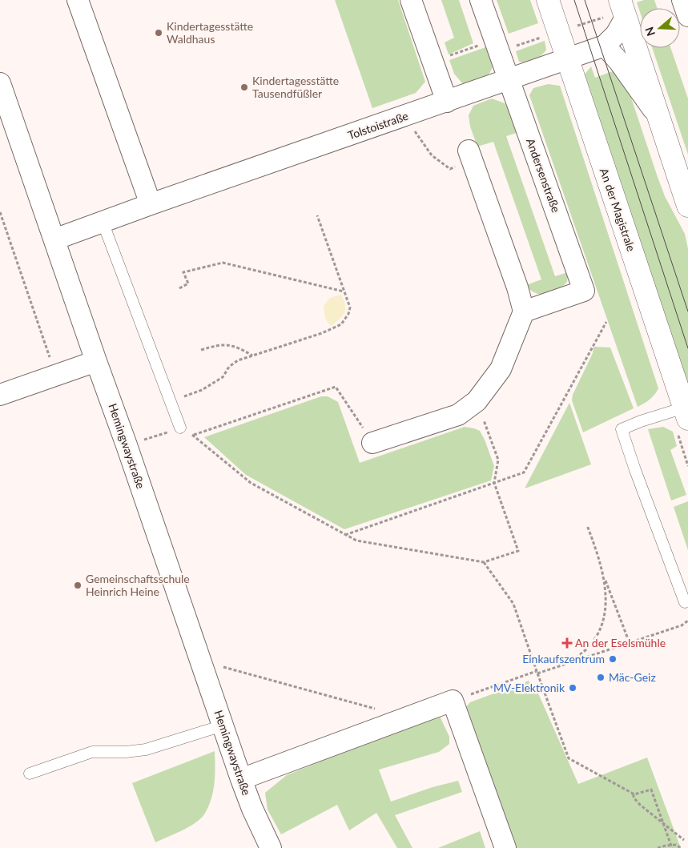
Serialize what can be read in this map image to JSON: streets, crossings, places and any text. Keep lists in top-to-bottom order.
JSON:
{
  "streets": {
    "main road": ["An der Magistrale"],
    "street": ["Tolstoistraße", "Andersenstraße", "Hemingwaystraße"]
  },
  "crossings": [
    ["Tolstoistraße", "Andersenstraße"],
    ["Tolstoistraße", "An der Magistrale"],
    ["Tolstoistraße", "Hemingwaystraße"]
  ],
  "places": {
    "other": [
      "Kindertagesstätte Waldhaus",
      "Kindertagesstätte Tausendfüßler",
      "Gemeinschaftsschule Heinrich Heine",
      "Einkaufszentrum",
      "Mäc-Geiz",
      "MV-Elektronik"
    ],
    "health": ["An der Eselsmühle"]
  },
  "north": "left"
}
